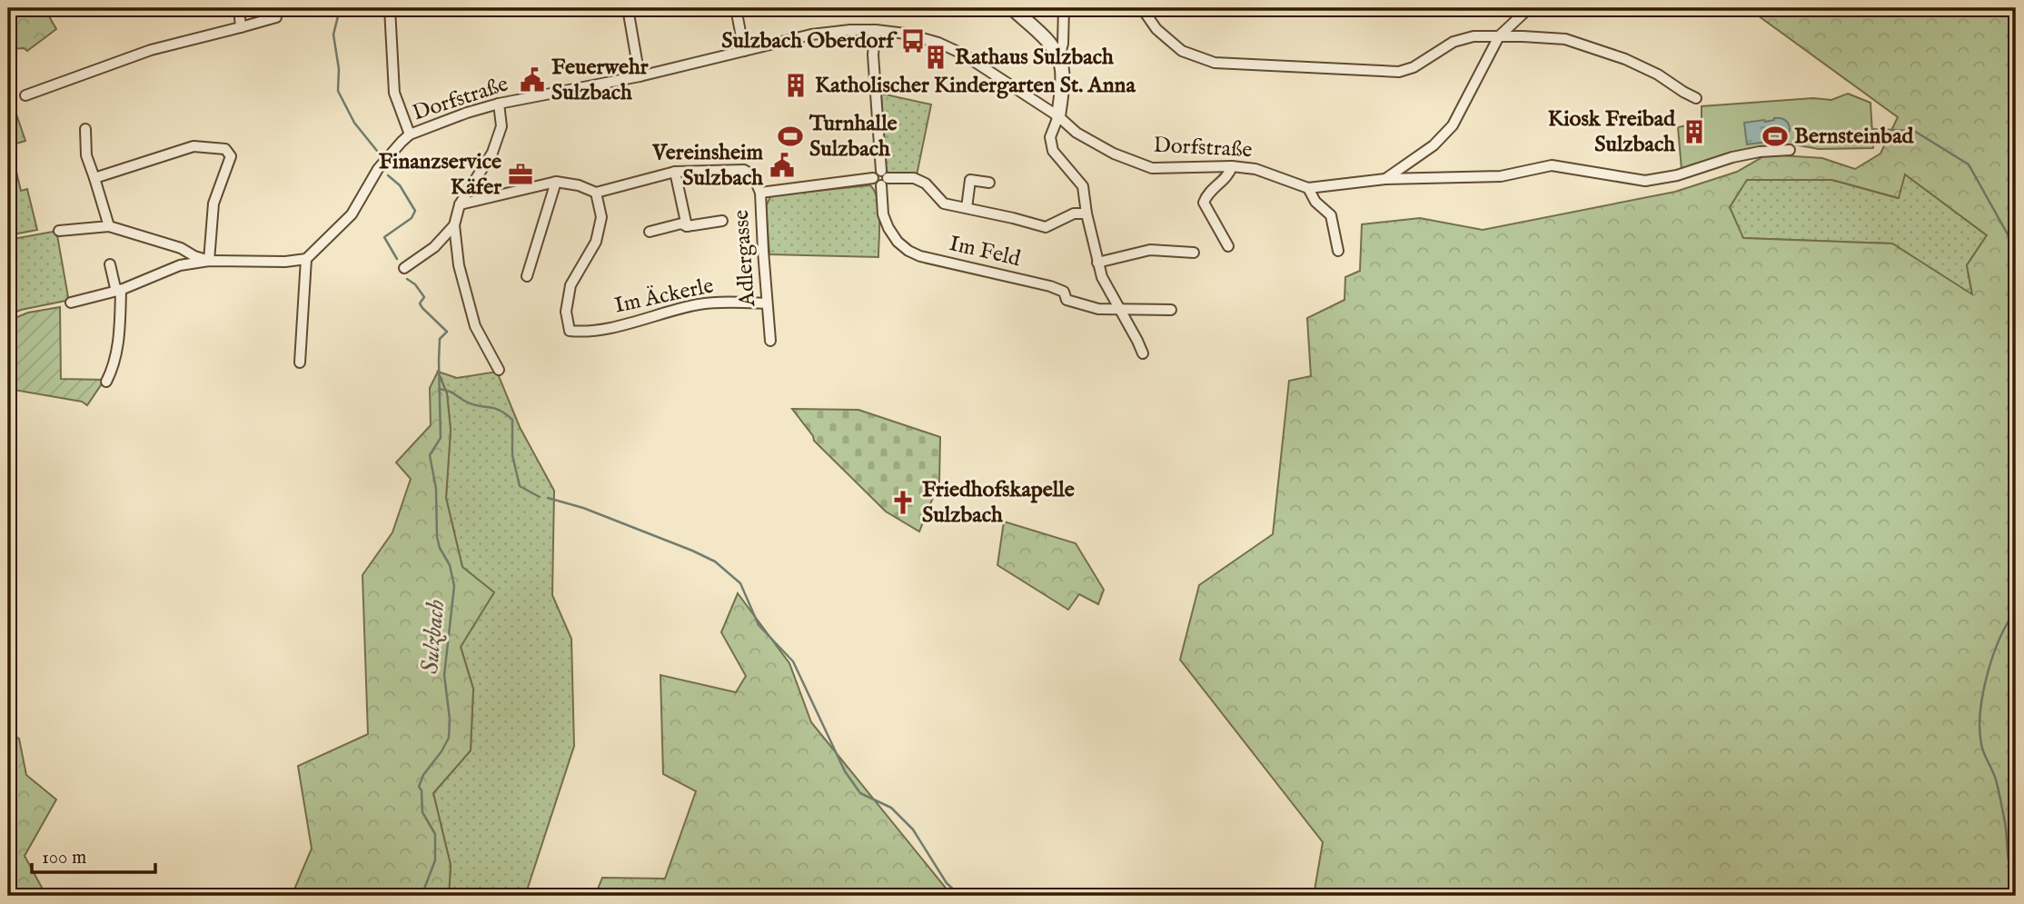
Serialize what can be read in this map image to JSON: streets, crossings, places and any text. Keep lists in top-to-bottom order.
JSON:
{
  "streets": {
    "street": [
      "Dorfstraße",
      "Im Feld",
      "Adlergasse",
      "Im Äckerle"
    ]
  },
  "crossings": [
    ["Dorfstraße", "Im Feld"],
    ["Adlergasse", "Im Äckerle"]
  ],
  "water": ["Sulzbach"],
  "places": {
    "bus stop": ["Sulzbach Oberdorf"],
    "building": ["Rathaus Sulzbach", "Katholischer Kindergarten St. Anna", "Kiosk Freibad Sulzbach"],
    "public building": ["Feuerwehr Sulzbach", "Vereinsheim Sulzbach"],
    "sports": ["Turnhalle Sulzbach", "Bernsteinbad"],
    "office": ["Finanzservice Käfer"],
    "church": ["Friedhofskapelle Sulzbach"]
  },
  "scale_bar": "100 m"
}
